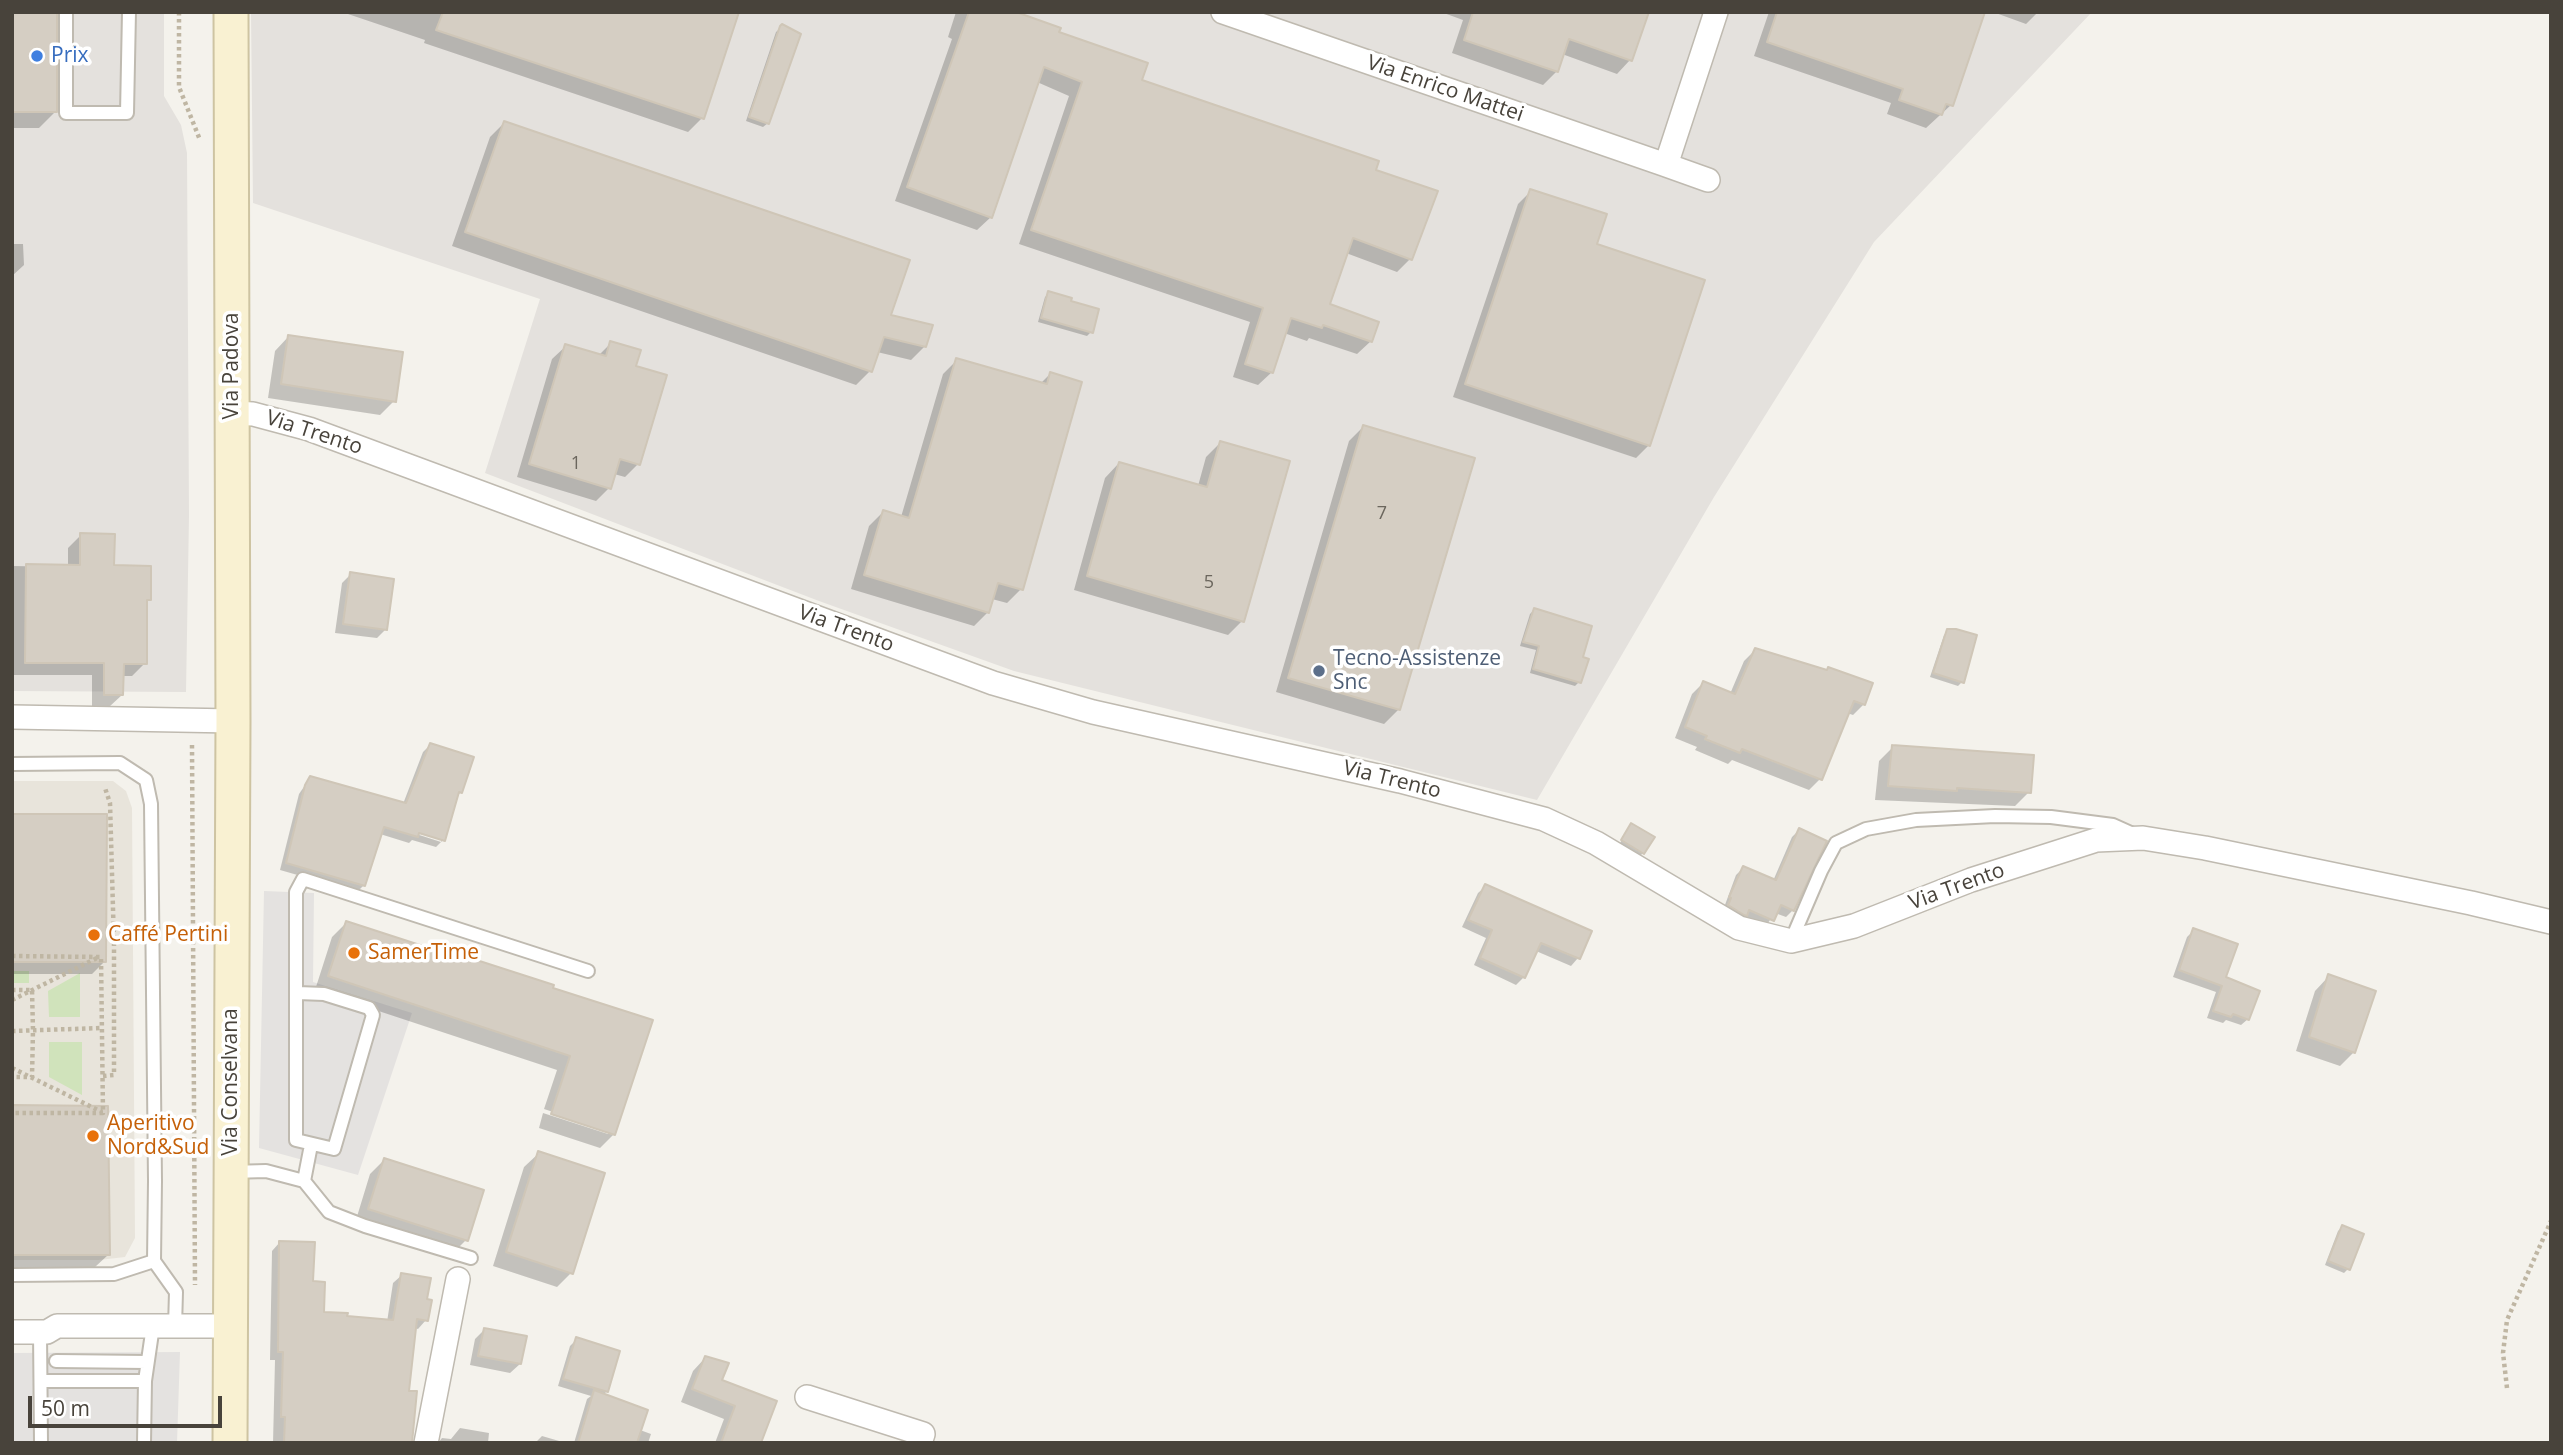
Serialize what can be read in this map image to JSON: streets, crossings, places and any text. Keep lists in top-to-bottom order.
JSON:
{
  "streets": {
    "main road": ["Via Padova", "Via Conselvana"],
    "street": ["Via Enrico Mattei", "Via Trento"]
  },
  "crossings": [
    ["Via Padova", "Via Trento"],
    ["Via Padova", "Via Conselvana"]
  ],
  "places": [
    "Prix",
    "Tecno-Assistenze Snc",
    "Caffé Pertini",
    "SamerTime",
    "Aperitivo Nord&Sud"
  ],
  "house_numbers": ["1", "7", "5"],
  "scale_bar": "50 m"
}
